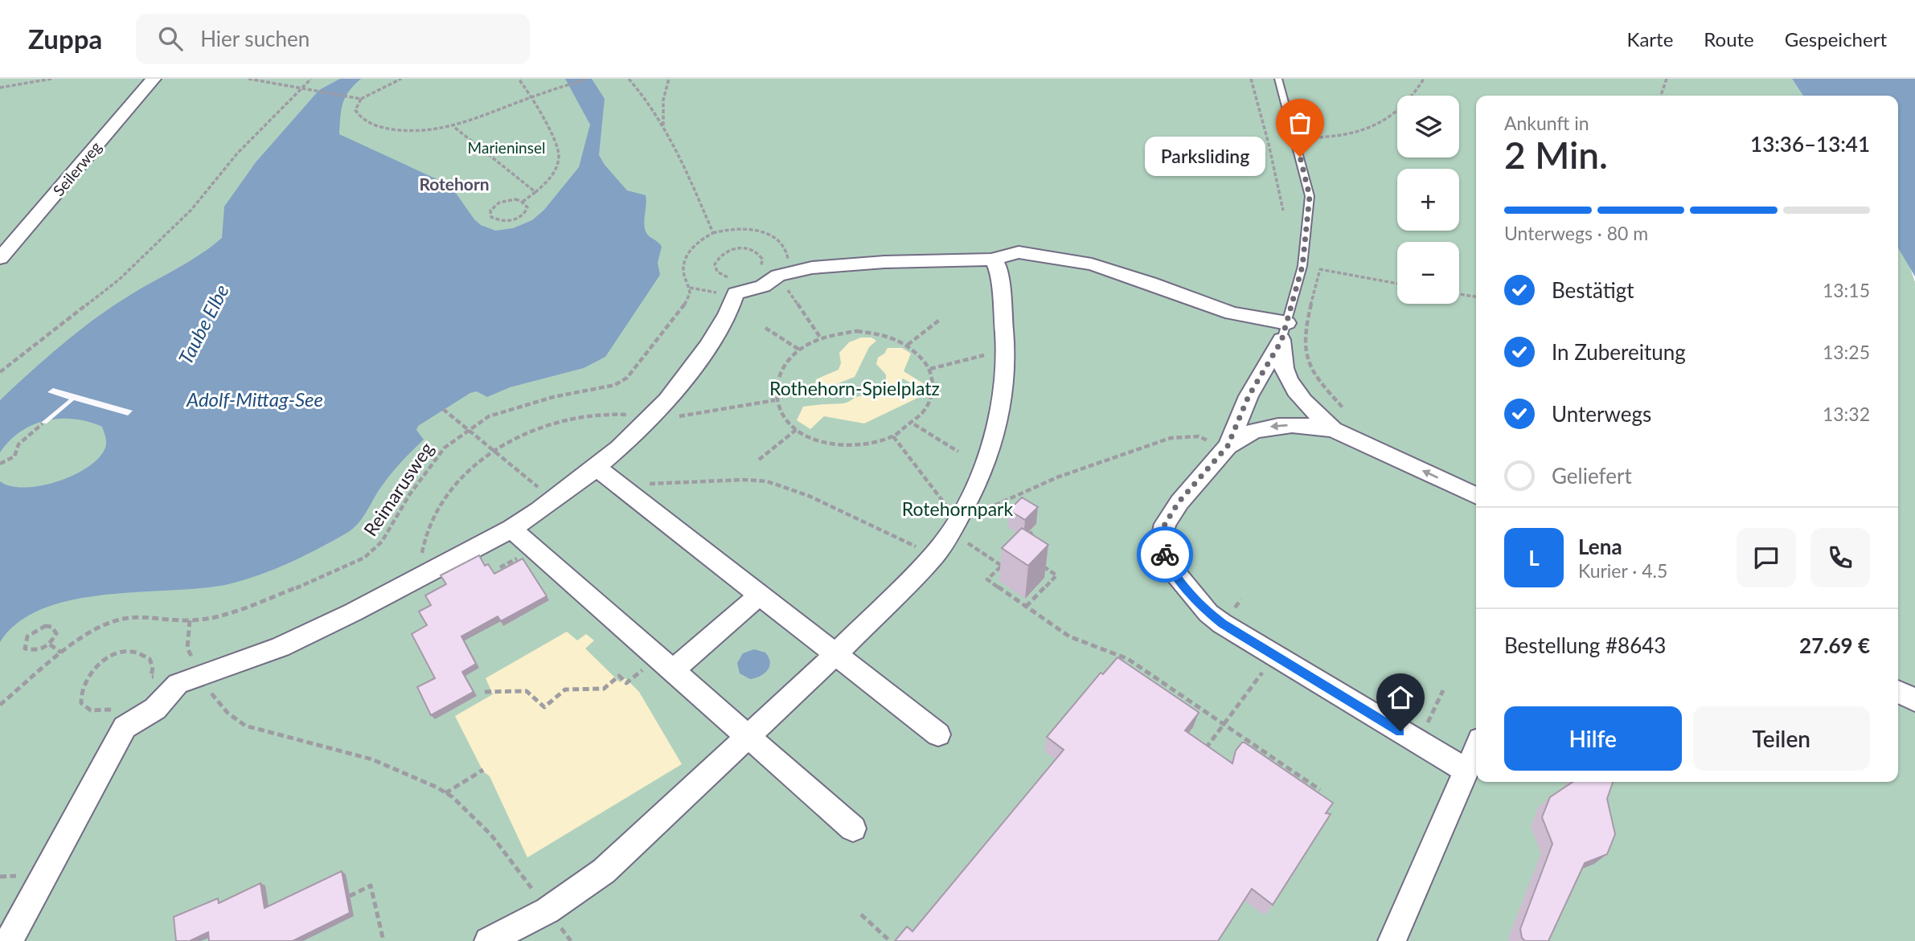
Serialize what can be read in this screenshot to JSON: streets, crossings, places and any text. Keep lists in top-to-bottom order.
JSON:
{
  "streets": {
    "street": ["Seilerweg"],
    "path": ["Reimarusweg"]
  },
  "districts": ["Rotehorn"],
  "water": ["Taube Elbe", "Adolf-Mittag-See"],
  "parks": ["Marieninsel", "Rothehorn-Spielplatz", "Rotehornpark"],
  "places": ["Parksliding"],
  "page": {
    "header": "Zuppa",
    "search": "Hier suchen",
    "nav": ["Karte", "Route", "Gespeichert"],
    "map_buttons": ["+", "−"],
    "heading": ["2 Min.", "Ankunft in", "13:36–13:41"],
    "panel": [
      "Lena",
      "Kurier · 4.5",
      "Bestellung #8643",
      "27.69 €"
    ],
    "bubble": "Parksliding",
    "bar": "Unterwegs · 80 m",
    "list": [
      ["Bestätigt", "13:15"],
      ["In Zubereitung", "13:25"],
      ["Unterwegs", "13:32"],
      "Geliefert"
    ],
    "round": "L",
    "buttons": ["Hilfe", "Teilen"]
  }
}
